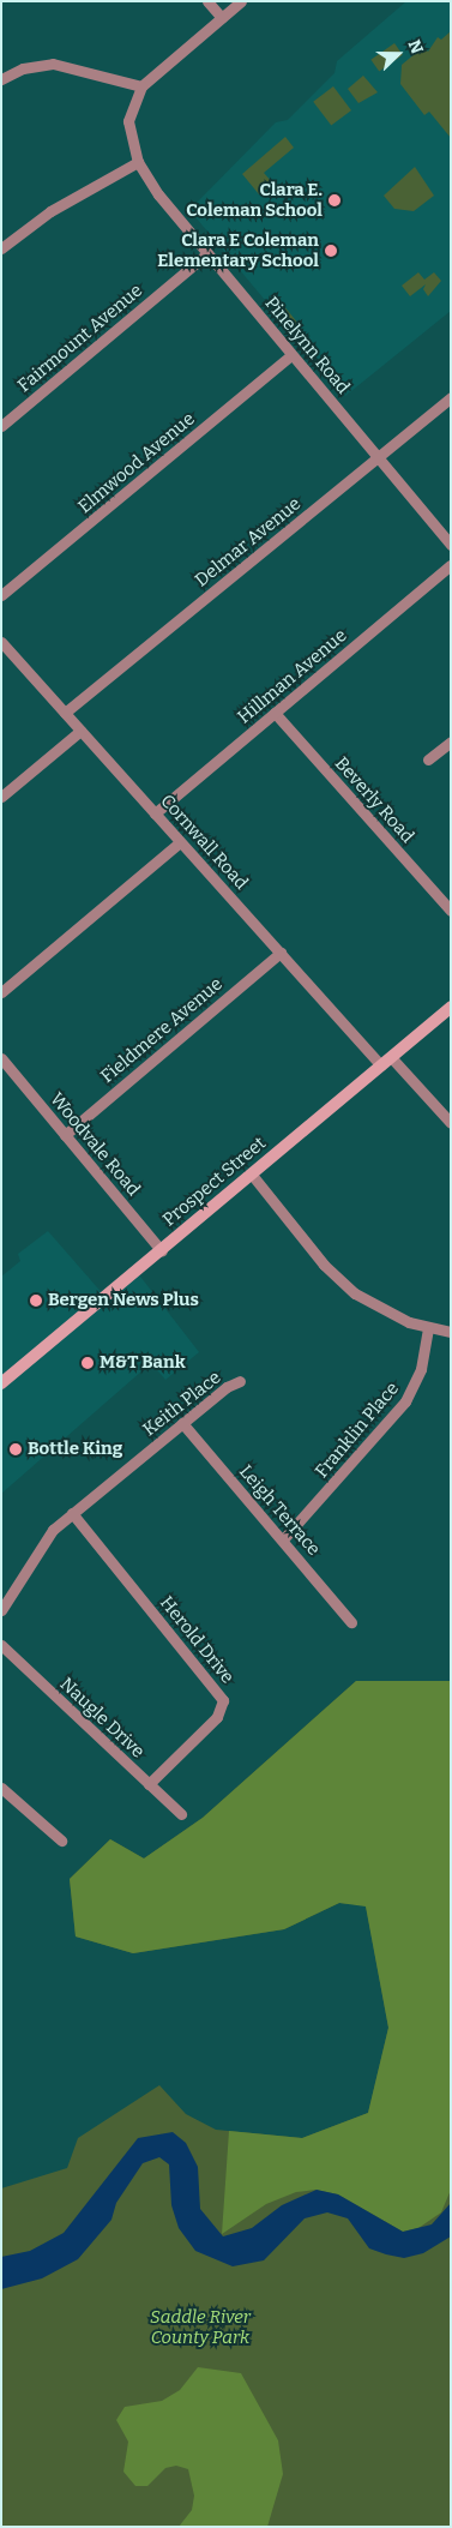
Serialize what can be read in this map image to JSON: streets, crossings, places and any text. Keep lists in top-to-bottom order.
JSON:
{
  "streets": {
    "main road": ["Prospect Street"],
    "street": [
      "Fairmount Avenue",
      "Pinelynn Road",
      "Elmwood Avenue",
      "Delmar Avenue",
      "Hillman Avenue",
      "Beverly Road",
      "Cornwall Road",
      "Fieldmere Avenue",
      "Woodvale Road",
      "Keith Place",
      "Franklin Place",
      "Leigh Terrace",
      "Herold Drive",
      "Naugle Drive"
    ]
  },
  "crossings": [
    ["Fairmount Avenue", "Pinelynn Road"],
    ["Pinelynn Road", "Elmwood Avenue"],
    ["Pinelynn Road", "Delmar Avenue"],
    ["Delmar Avenue", "Cornwall Road"],
    ["Hillman Avenue", "Beverly Road"],
    ["Hillman Avenue", "Cornwall Road"],
    ["Cornwall Road", "Fieldmere Avenue"],
    ["Cornwall Road", "Prospect Street"],
    ["Fieldmere Avenue", "Woodvale Road"],
    ["Woodvale Road", "Prospect Street"],
    ["Keith Place", "Leigh Terrace"],
    ["Keith Place", "Herold Drive"],
    ["Franklin Place", "Leigh Terrace"],
    ["Herold Drive", "Naugle Drive"]
  ],
  "parks": ["Saddle River County Park"],
  "places": [
    "Clara E. Coleman School",
    "Clara E Coleman Elementary School",
    "Bergen News Plus",
    "M&T Bank",
    "Bottle King"
  ],
  "north": "right"
}
